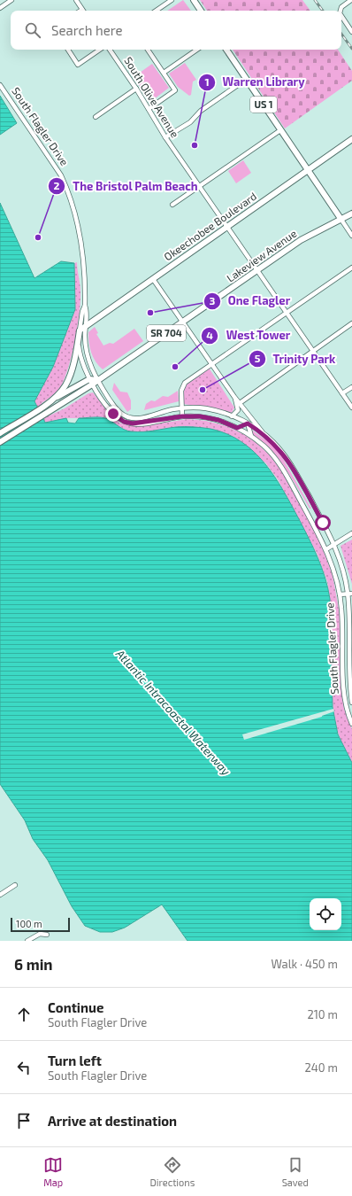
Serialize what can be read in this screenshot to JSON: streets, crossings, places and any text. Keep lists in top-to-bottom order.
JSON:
{
  "streets": {
    "main road": [
      "US 1",
      "South Flagler Drive",
      "Okeechobee Boulevard",
      "Lakeview Avenue",
      "SR 704"
    ],
    "street": ["South Olive Avenue"]
  },
  "crossings": [
    ["South Olive Avenue", "Okeechobee Boulevard"],
    ["South Olive Avenue", "Lakeview Avenue"],
    ["US 1", "Okeechobee Boulevard"],
    ["US 1", "Lakeview Avenue"],
    ["South Flagler Drive", "Okeechobee Boulevard"],
    ["South Flagler Drive", "Lakeview Avenue"]
  ],
  "water": ["Atlantic Intracoastal Waterway"],
  "places": [
    "Warren Library",
    "The Bristol Palm Beach",
    "One Flagler",
    "West Tower",
    "Trinity Park"
  ],
  "scale_bar": "100 m",
  "page": {
    "search": "Search here",
    "scale": "100 m",
    "heading": ["6 min", "Walk · 450 m"],
    "list": [
      ["Continue", "South Flagler Drive", "210 m"],
      ["Turn left", "South Flagler Drive", "240 m"],
      "Arrive at destination"
    ],
    "nav": ["Map", "Directions", "Saved"]
  }
}
